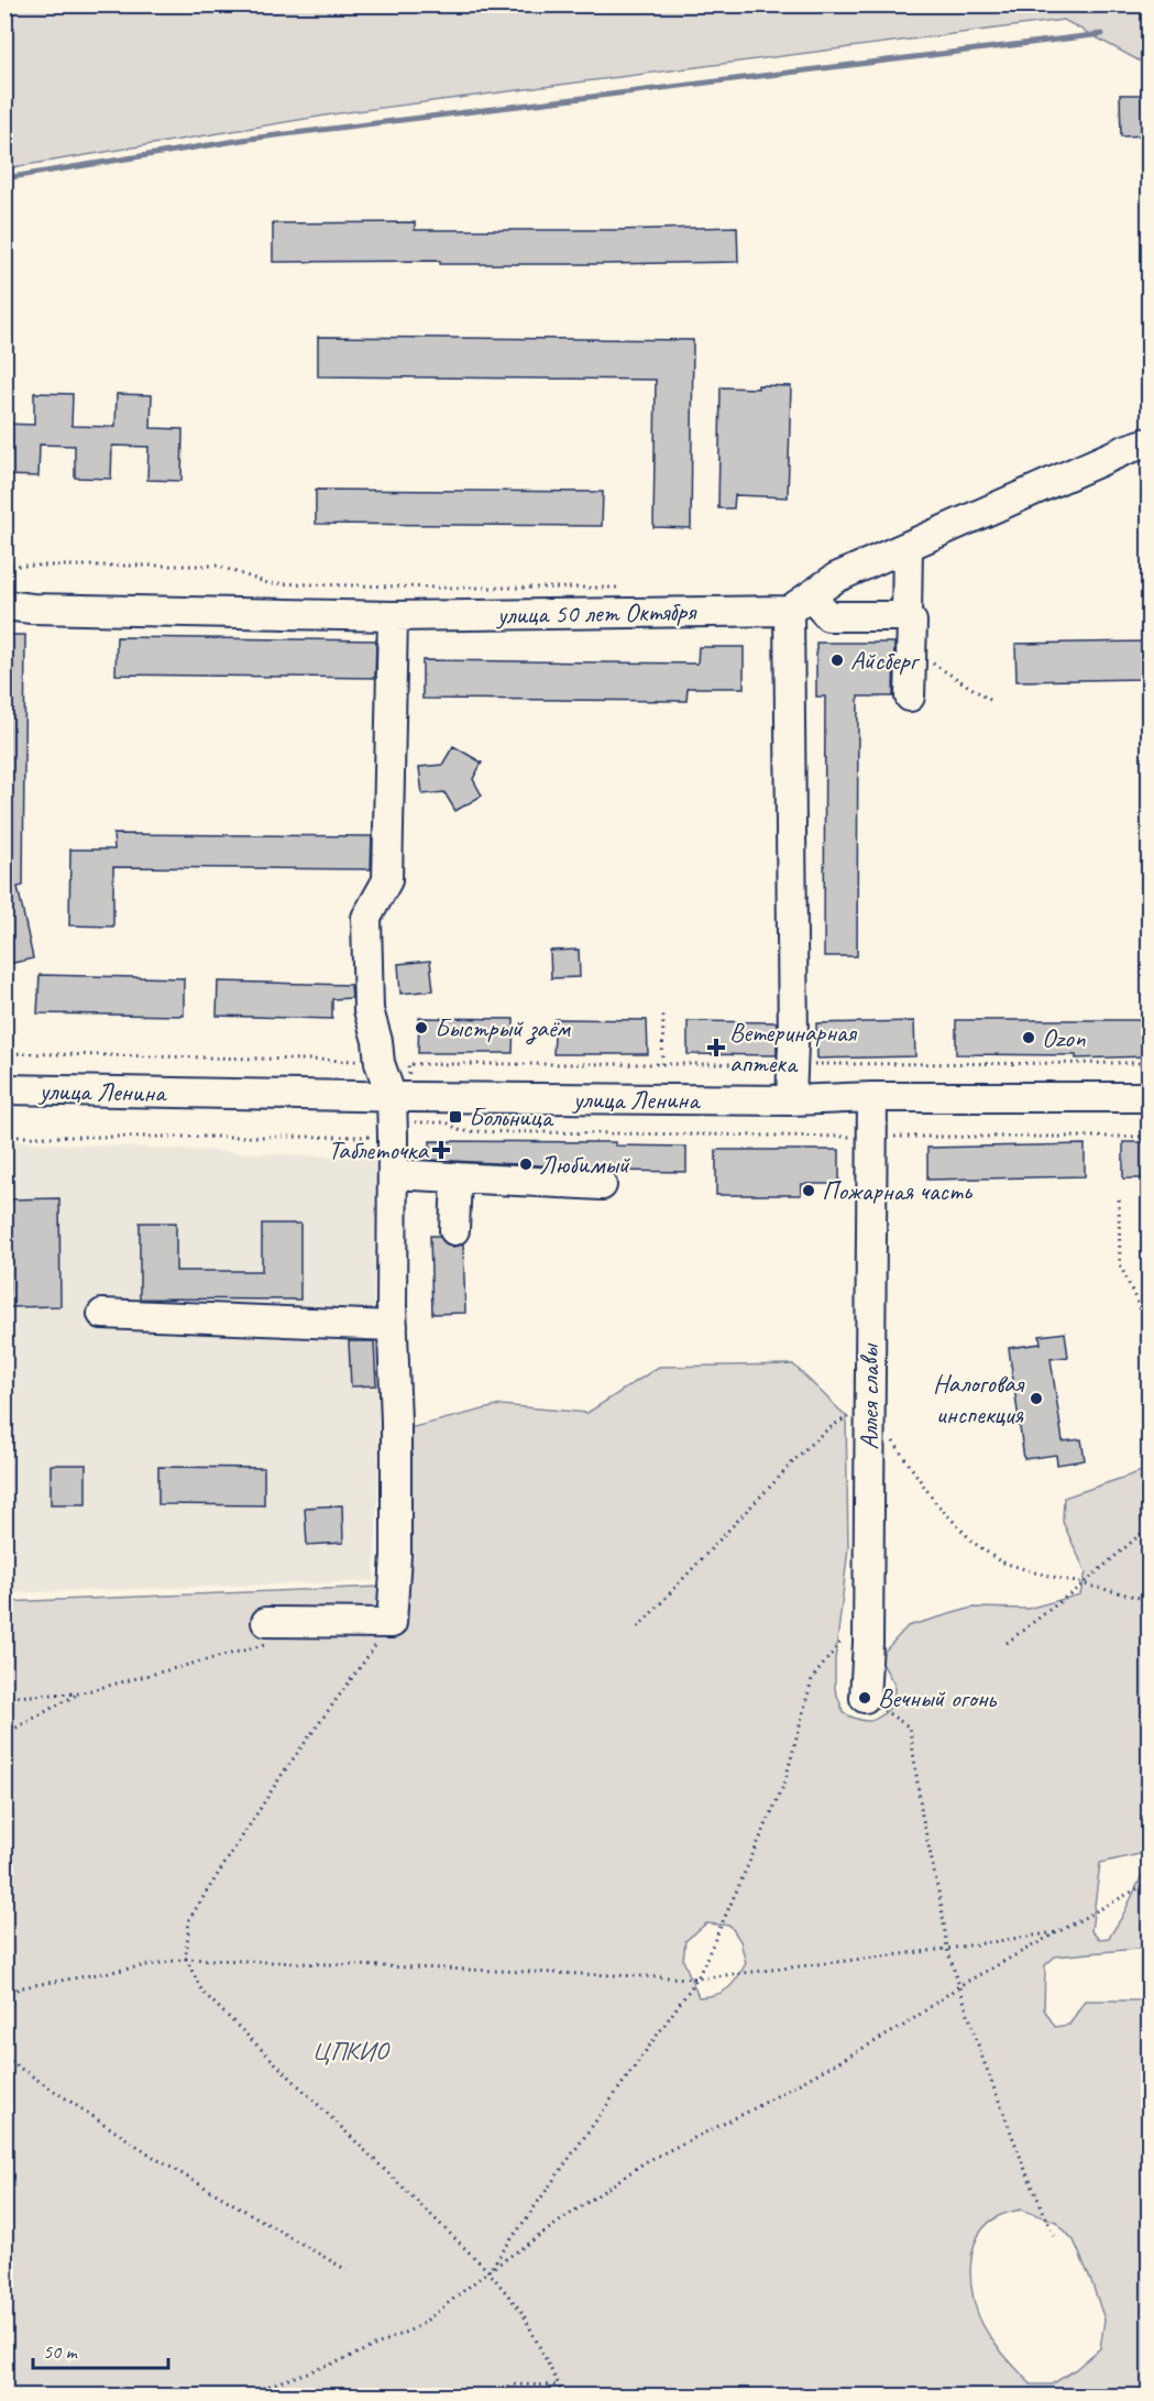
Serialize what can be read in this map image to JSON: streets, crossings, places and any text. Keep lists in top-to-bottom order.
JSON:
{
  "streets": {
    "street": ["улица 50 лет Октября", "улица Ленина", "Аллея славы"]
  },
  "crossings": [
    ["улица Ленина", "Аллея славы"]
  ],
  "parks": ["ЦПКИО"],
  "places": {
    "other": [
      "Айсберг",
      "Быстрый заём",
      "Ozon",
      "Любимый",
      "Пожарная часть",
      "Налоговая инспекция",
      "Вечный огонь"
    ],
    "health": ["Ветеринарная аптека", "Таблеточка"],
    "transit": ["Больница"]
  },
  "scale_bar": "50 m"
}
